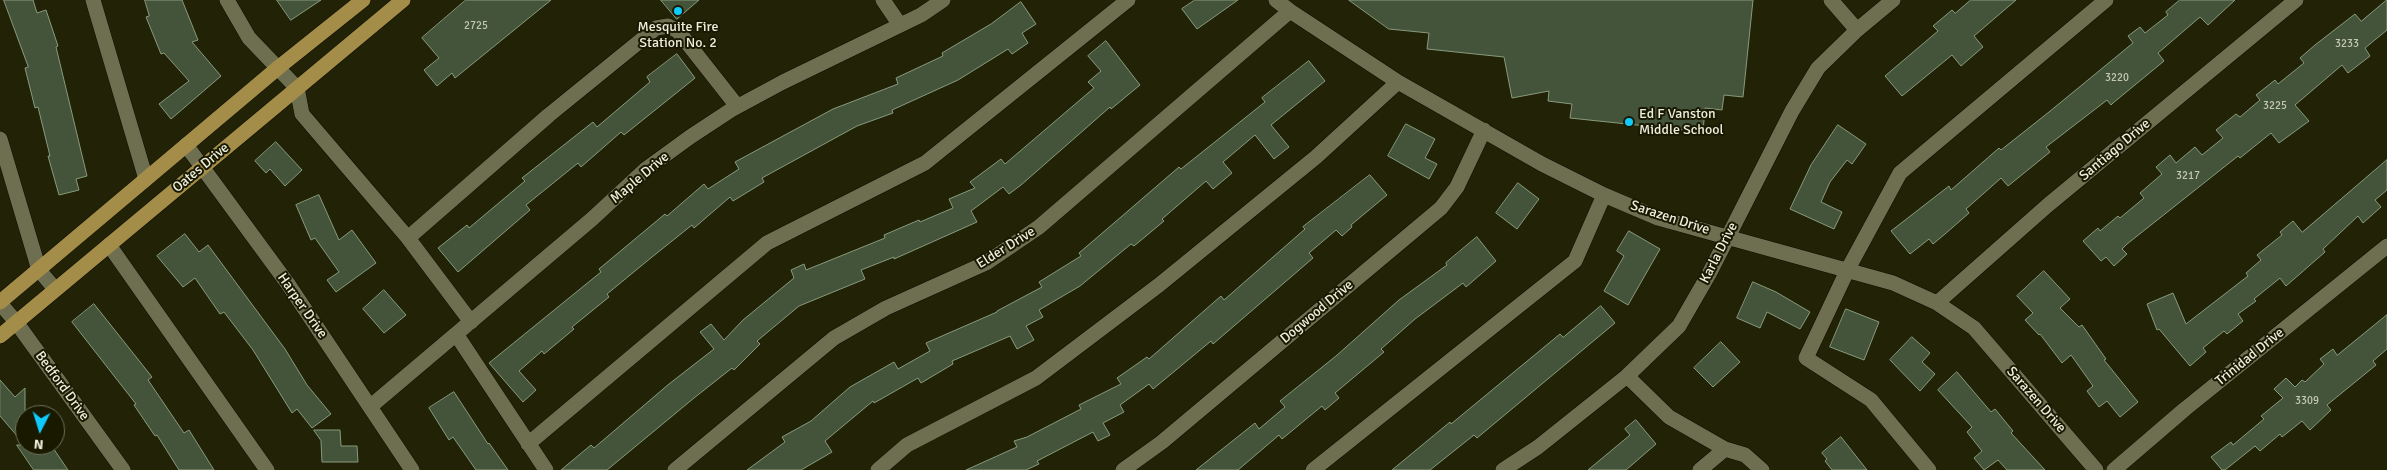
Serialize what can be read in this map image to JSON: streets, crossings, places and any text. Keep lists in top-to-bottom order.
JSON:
{
  "streets": {
    "main road": ["Oates Drive"],
    "street": [
      "Santiago Drive",
      "Maple Drive",
      "Sarazen Drive",
      "Elder Drive",
      "Karla Drive",
      "Harper Drive",
      "Dogwood Drive",
      "Trinidad Drive",
      "Bedford Drive"
    ]
  },
  "crossings": [
    ["Santiago Drive", "Sarazen Drive"],
    ["Oates Drive", "Harper Drive"],
    ["Oates Drive", "Bedford Drive"],
    ["Maple Drive", "Harper Drive"],
    ["Sarazen Drive", "Elder Drive"],
    ["Sarazen Drive", "Karla Drive"],
    ["Sarazen Drive", "Dogwood Drive"]
  ],
  "places": ["Mesquite Fire Station No. 2", "Ed F Vanston Middle School"],
  "house_numbers": [
    "2725",
    "3233",
    "3220",
    "3225",
    "3217",
    "3309"
  ],
  "north": "bottom"
}
